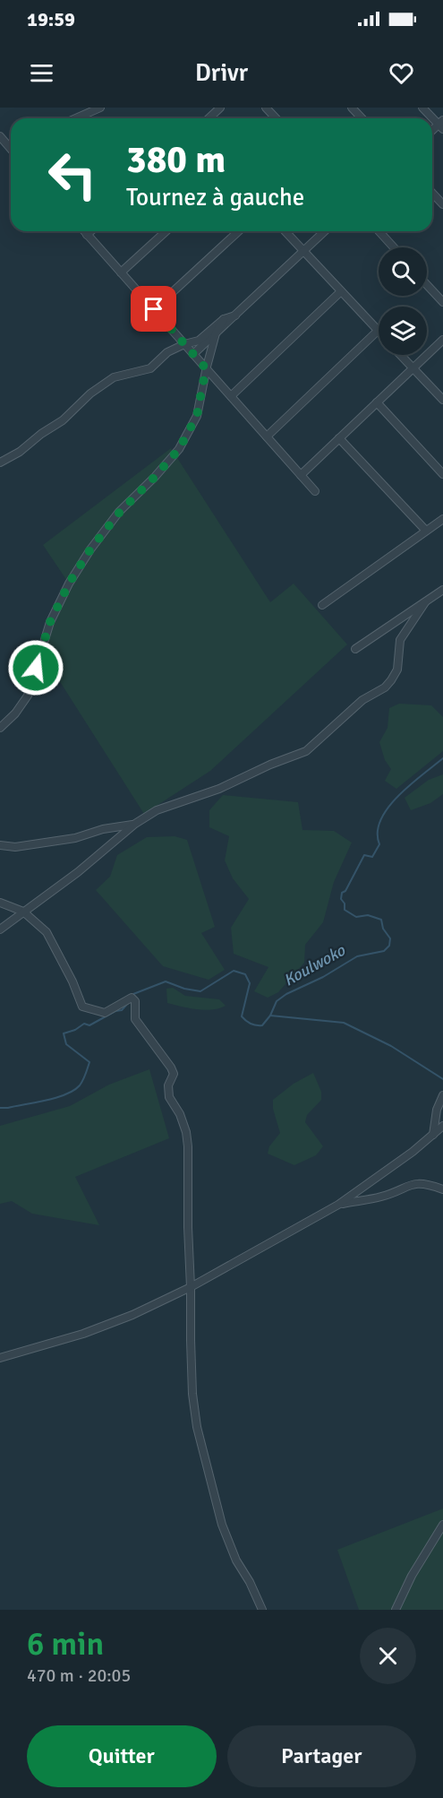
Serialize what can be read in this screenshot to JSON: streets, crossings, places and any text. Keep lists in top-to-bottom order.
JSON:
{
  "water": ["Koulwoko"],
  "page": {
    "status": "19:59",
    "header": "Drivr",
    "turn": ["380 m", "Tournez à gauche"],
    "heading": ["6 min", "470 m · 20:05"],
    "buttons": ["Quitter", "Partager"]
  }
}
